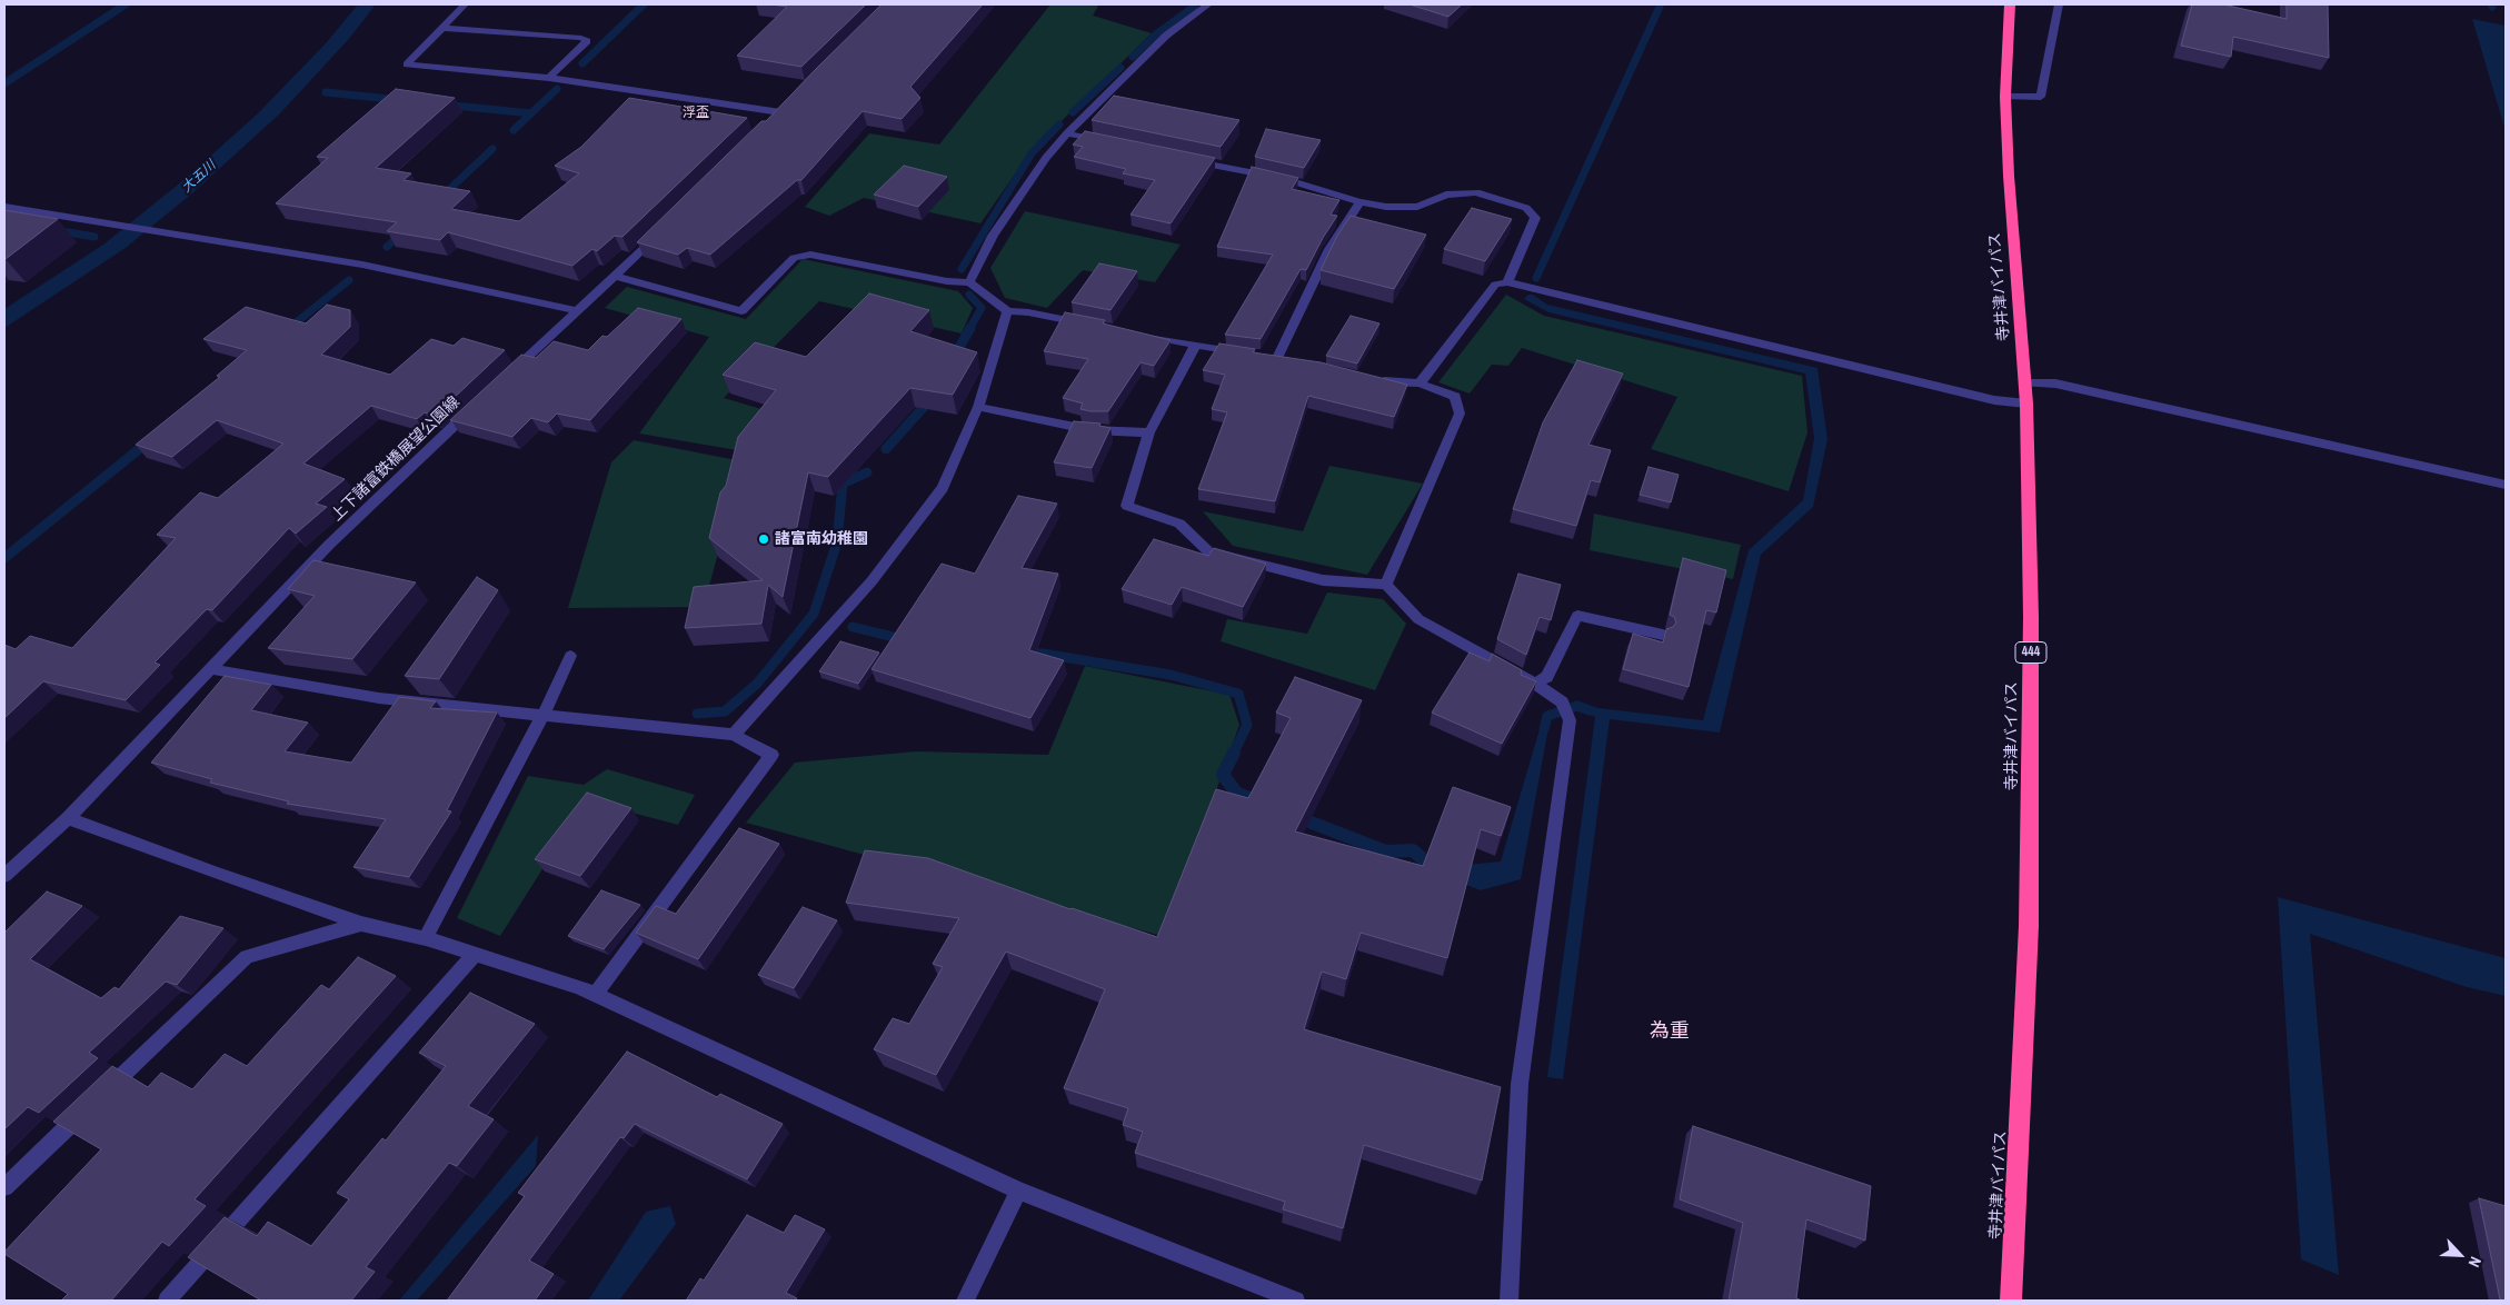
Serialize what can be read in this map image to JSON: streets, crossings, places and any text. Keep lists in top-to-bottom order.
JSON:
{
  "streets": {
    "highway": ["寺井津バイパス", "444"],
    "street": ["上下諸富鉄橋展望公園線"]
  },
  "districts": ["浮盃", "為重"],
  "water": ["大五川"],
  "places": ["諸富南幼稚園"],
  "north": "bottom right"
}
